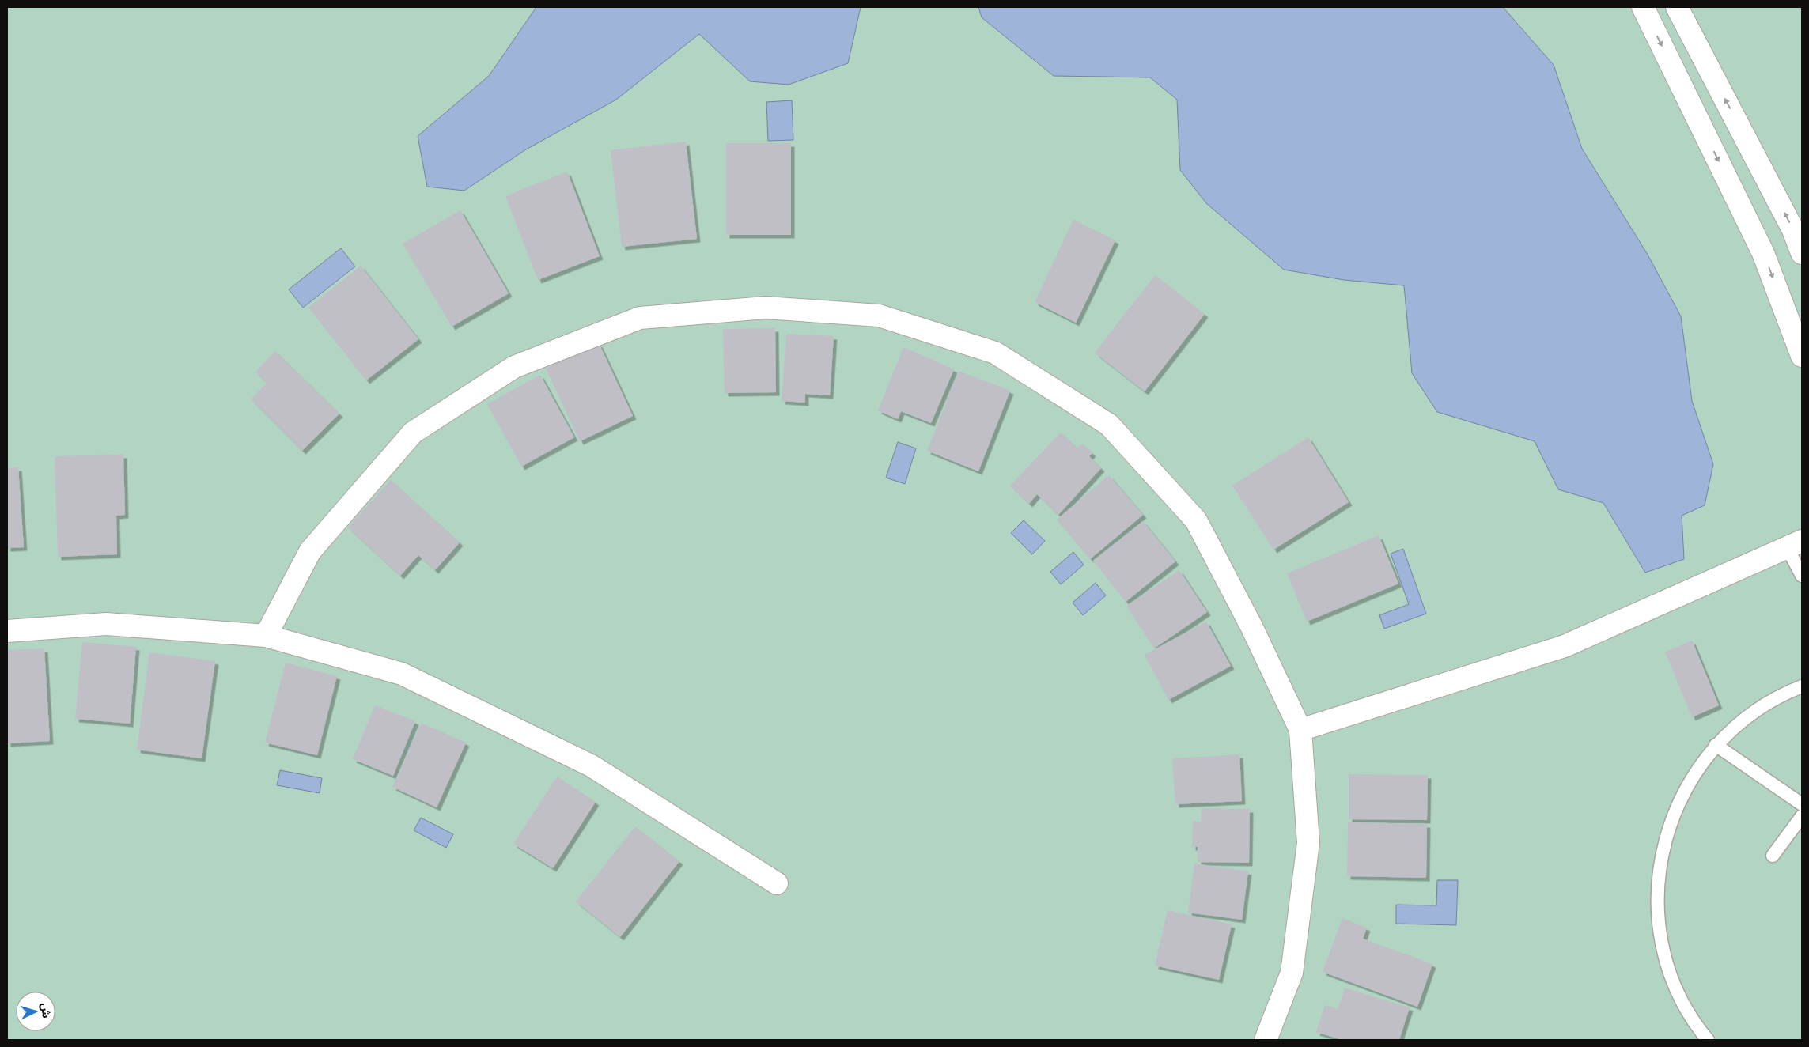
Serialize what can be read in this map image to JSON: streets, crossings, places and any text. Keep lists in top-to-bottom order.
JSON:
{
  "north": "right"
}
